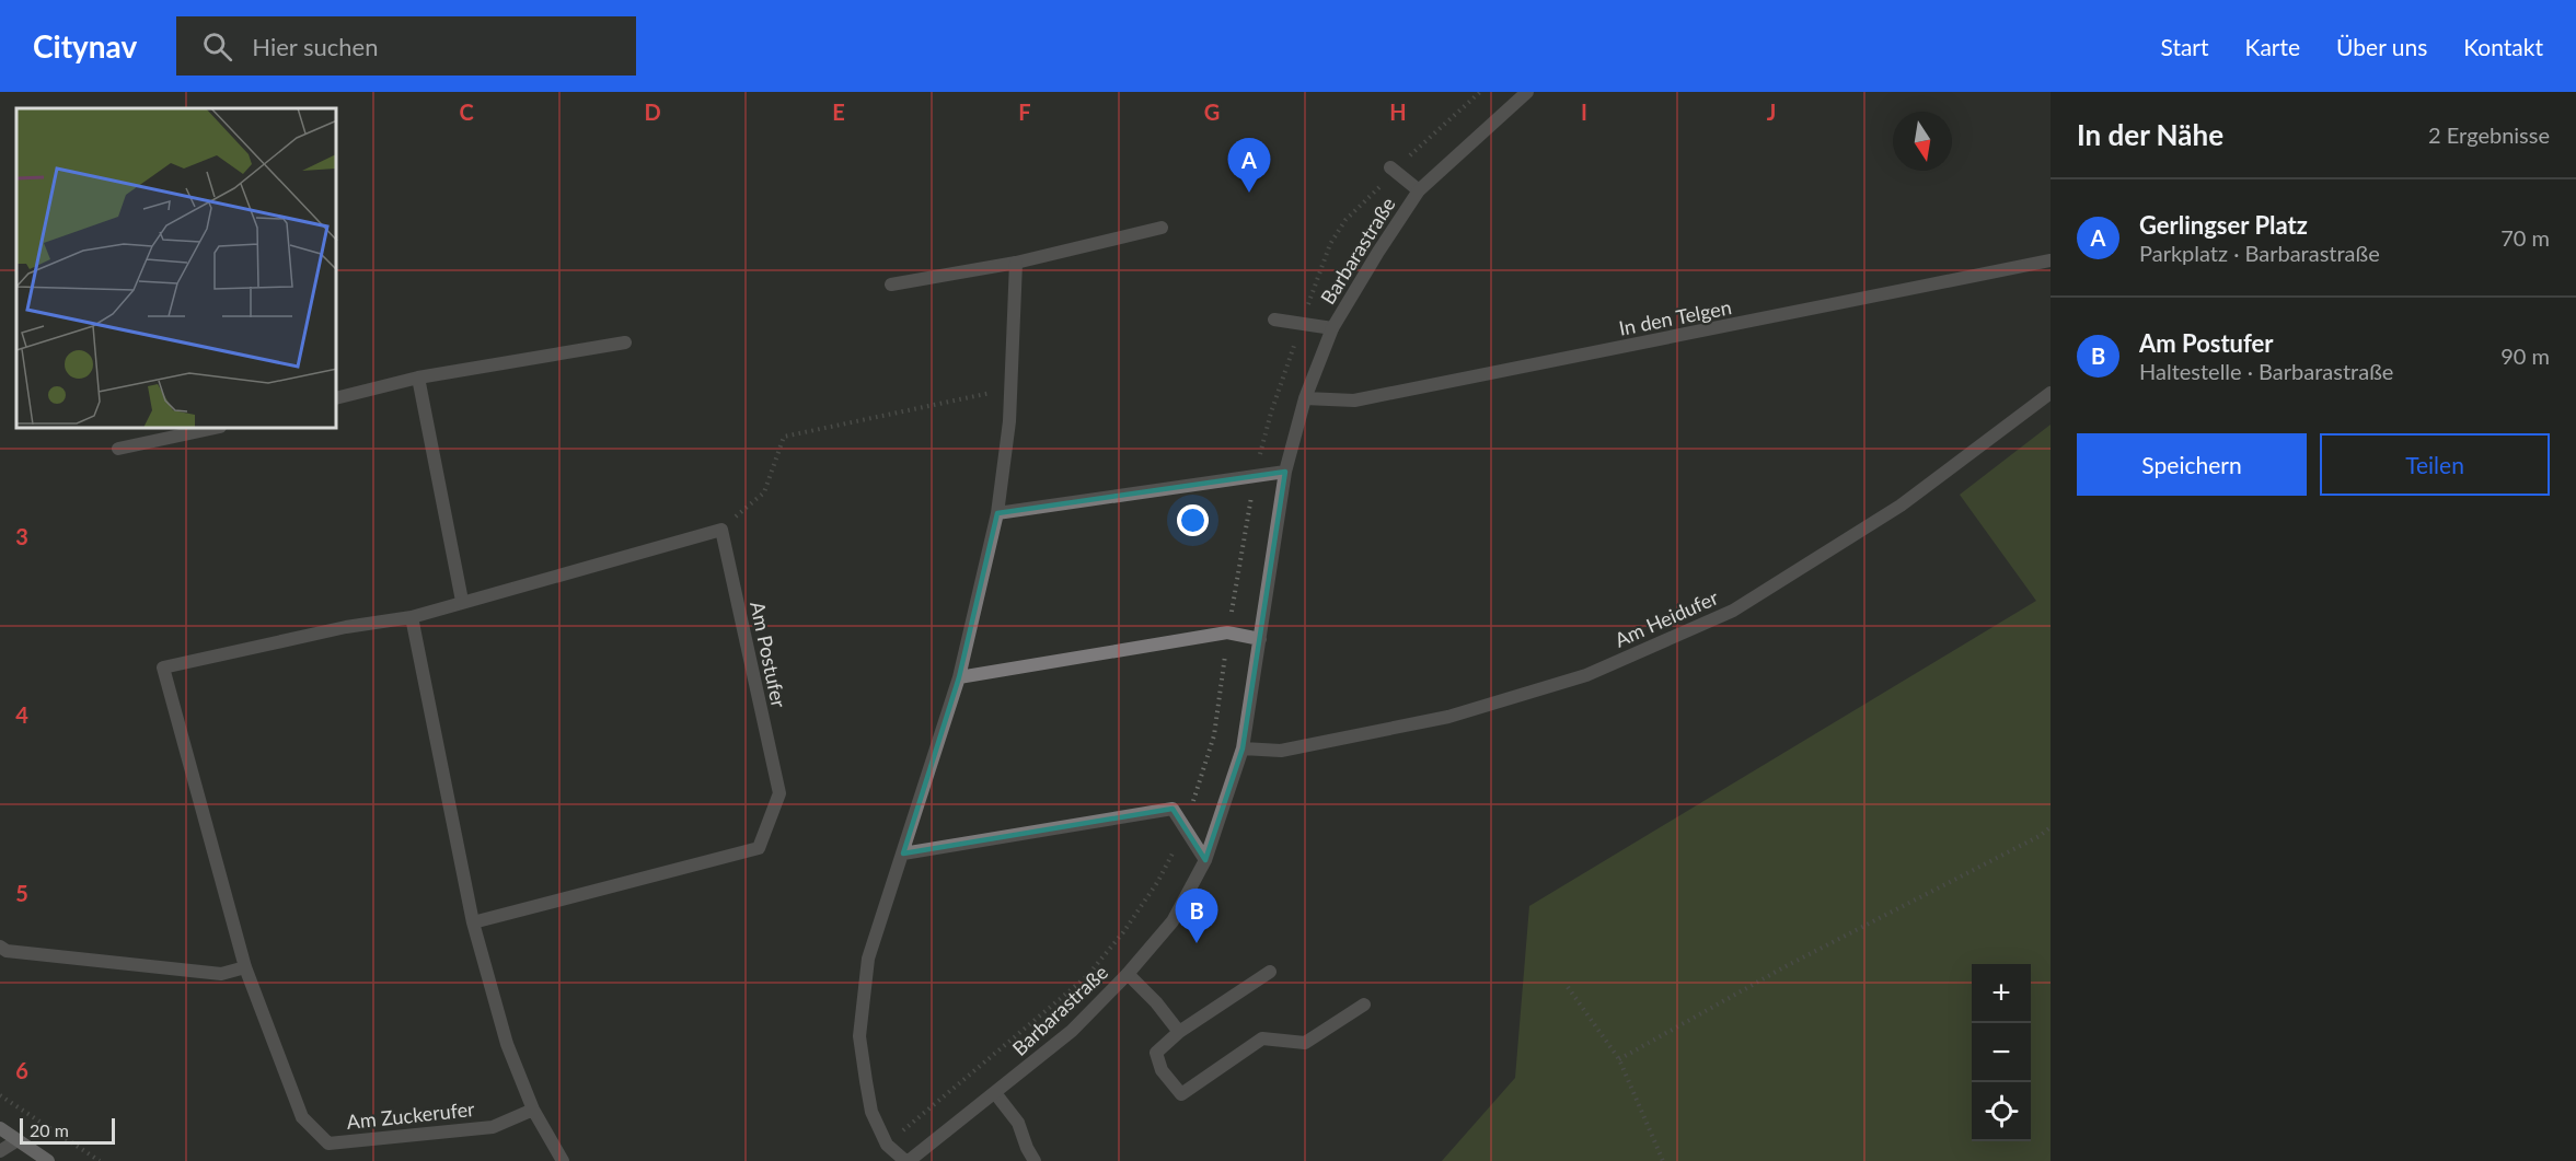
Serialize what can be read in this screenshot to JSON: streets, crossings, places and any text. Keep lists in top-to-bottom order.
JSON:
{
  "streets": {
    "street": [
      "Barbarastraße",
      "In den Telgen",
      "Am Heidufer",
      "Am Postufer",
      "Am Zuckerufer"
    ]
  },
  "crossings": [
    ["Barbarastraße", "In den Telgen"],
    ["Barbarastraße", "Am Heidufer"]
  ],
  "scale_bar": "20 m",
  "north": "bottom",
  "page": {
    "header": "Citynav",
    "search": "Hier suchen",
    "nav": [
      "Start",
      "Karte",
      "Über uns",
      "Kontakt"
    ],
    "heading": ["In der Nähe", "2 Ergebnisse"],
    "pins": ["A", "B"],
    "list": [
      {
        "mark": "A",
        "name": "Gerlingser Platz",
        "note": "Parkplatz · Barbarastraße",
        "value": "70 m"
      },
      {
        "mark": "B",
        "name": "Am Postufer",
        "note": "Haltestelle · Barbarastraße",
        "value": "90 m"
      }
    ],
    "buttons": ["Speichern", "Teilen"],
    "map_buttons": ["+", "−"],
    "scale": "20 m"
  },
  "grid": {
    "columns": [
      "C",
      "D",
      "E",
      "F",
      "G",
      "H",
      "I",
      "J"
    ],
    "rows": [
      "3",
      "4",
      "5",
      "6"
    ]
  }
}
